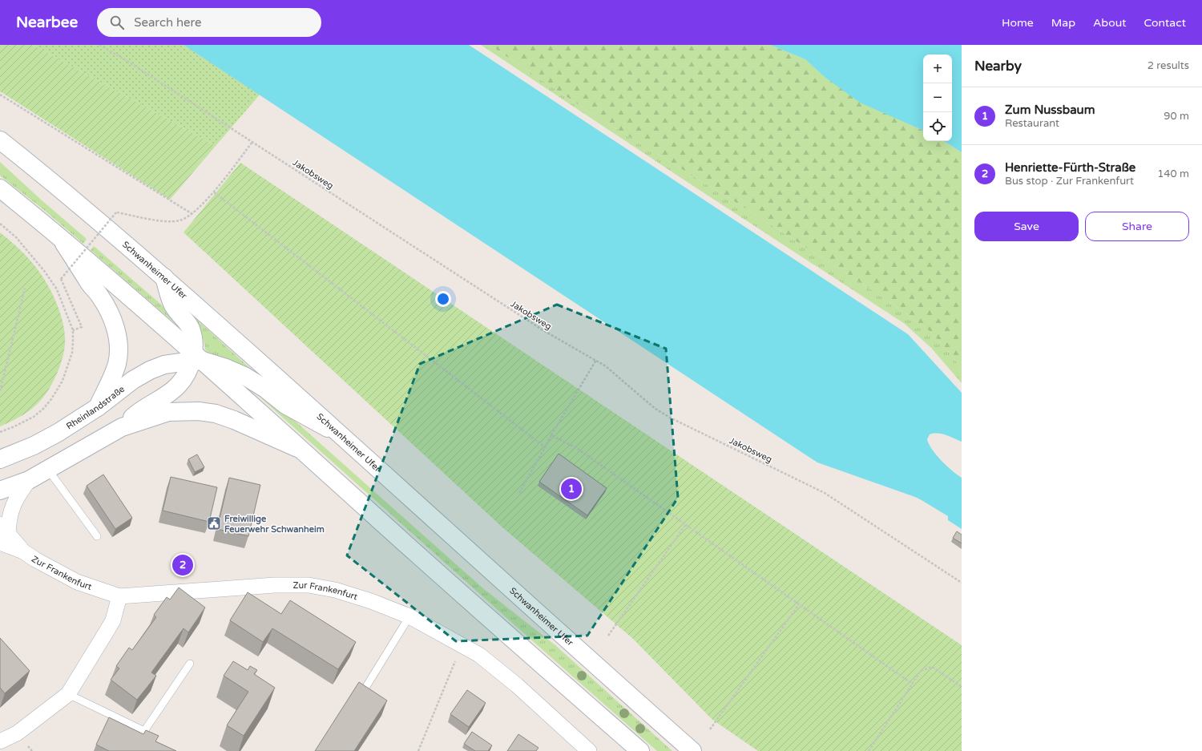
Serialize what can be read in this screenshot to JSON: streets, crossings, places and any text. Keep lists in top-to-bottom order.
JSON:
{
  "streets": {
    "main road": ["Schwanheimer Ufer", "Rheinlandstraße"],
    "street": ["Zur Frankenfurt"],
    "path": ["Jakobsweg"]
  },
  "places": {
    "public building": ["Freiwillige Feuerwehr Schwanheim"]
  },
  "page": {
    "header": "Nearbee",
    "search": "Search here",
    "nav": [
      "Home",
      "Map",
      "About",
      "Contact"
    ],
    "heading": ["Nearby", "2 results"],
    "map_buttons": ["+", "−"],
    "list": [
      {
        "mark": "1",
        "name": "Zum Nussbaum",
        "note": "Restaurant",
        "value": "90 m"
      },
      {
        "mark": "2",
        "name": "Henriette-Fürth-Straße",
        "note": "Bus stop · Zur Frankenfurt",
        "value": "140 m"
      }
    ],
    "buttons": ["Save", "Share"],
    "pins": ["1", "2"]
  }
}
